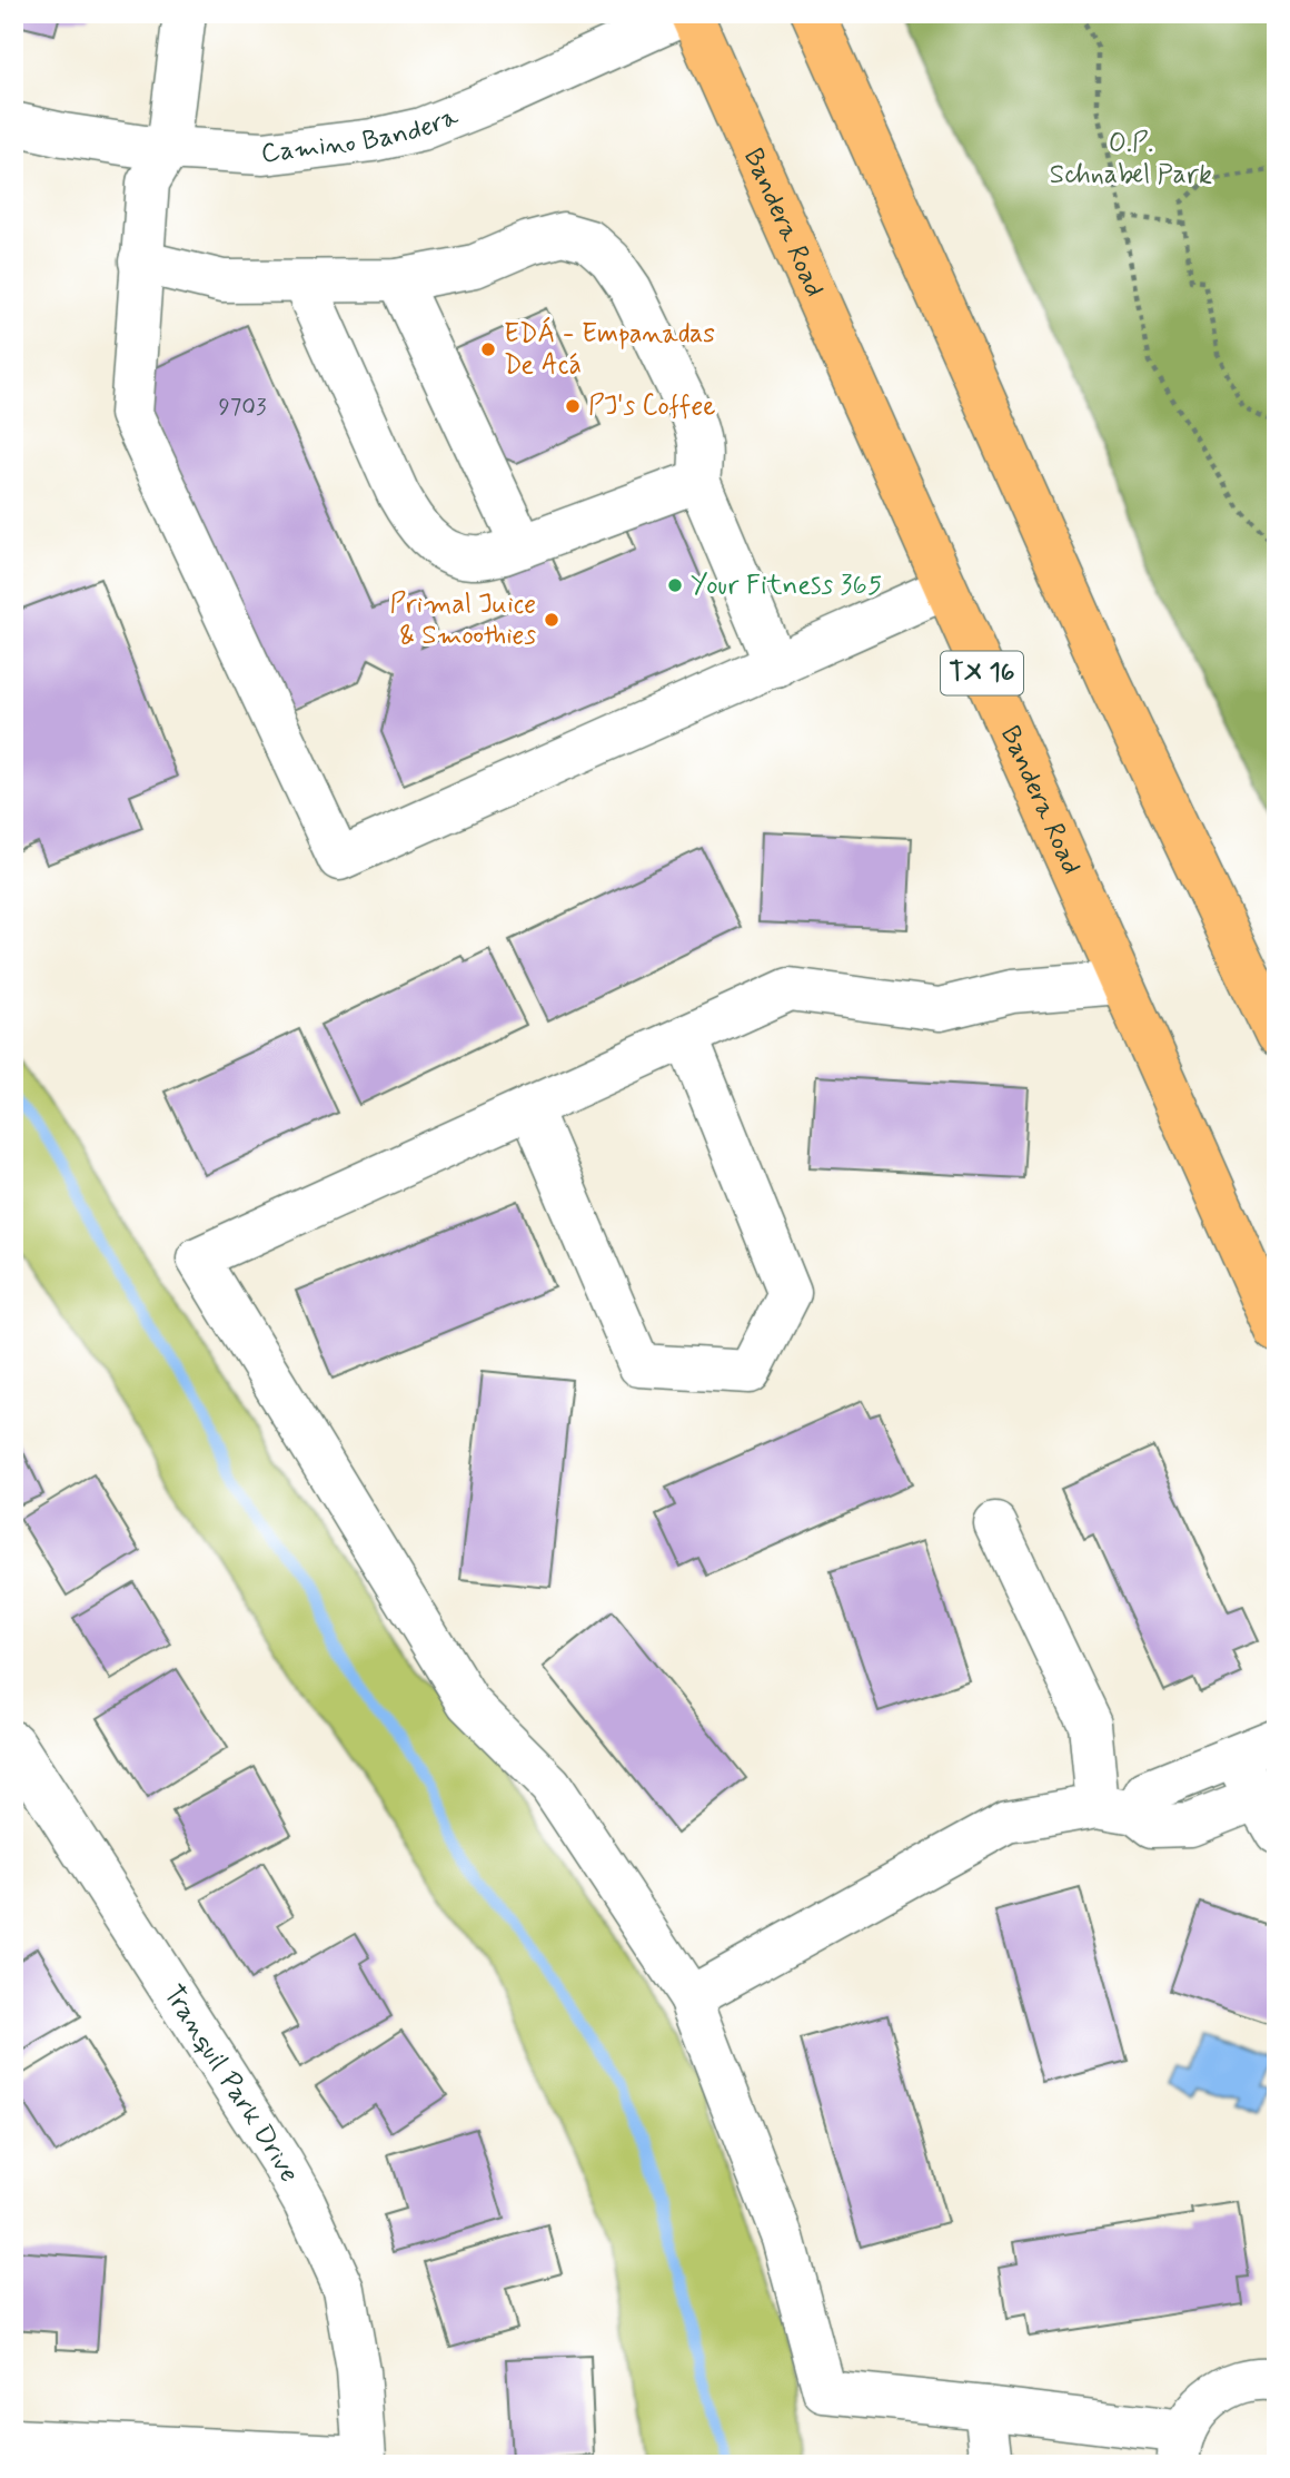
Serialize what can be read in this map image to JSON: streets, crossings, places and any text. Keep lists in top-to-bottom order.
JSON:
{
  "streets": {
    "main road": ["Bandera Road", "TX 16"],
    "street": ["Camino Bandera", "Tranquil Park Drive"]
  },
  "crossings": [
    ["Camino Bandera", "Bandera Road"]
  ],
  "parks": ["O.P. Schnabel Park"],
  "places": [
    "EDÁ - Empanadas De Acá",
    "PJ's Coffee",
    "Your Fitness 365",
    "Primal Juice & Smoothies"
  ],
  "house_numbers": ["9703"]
}
